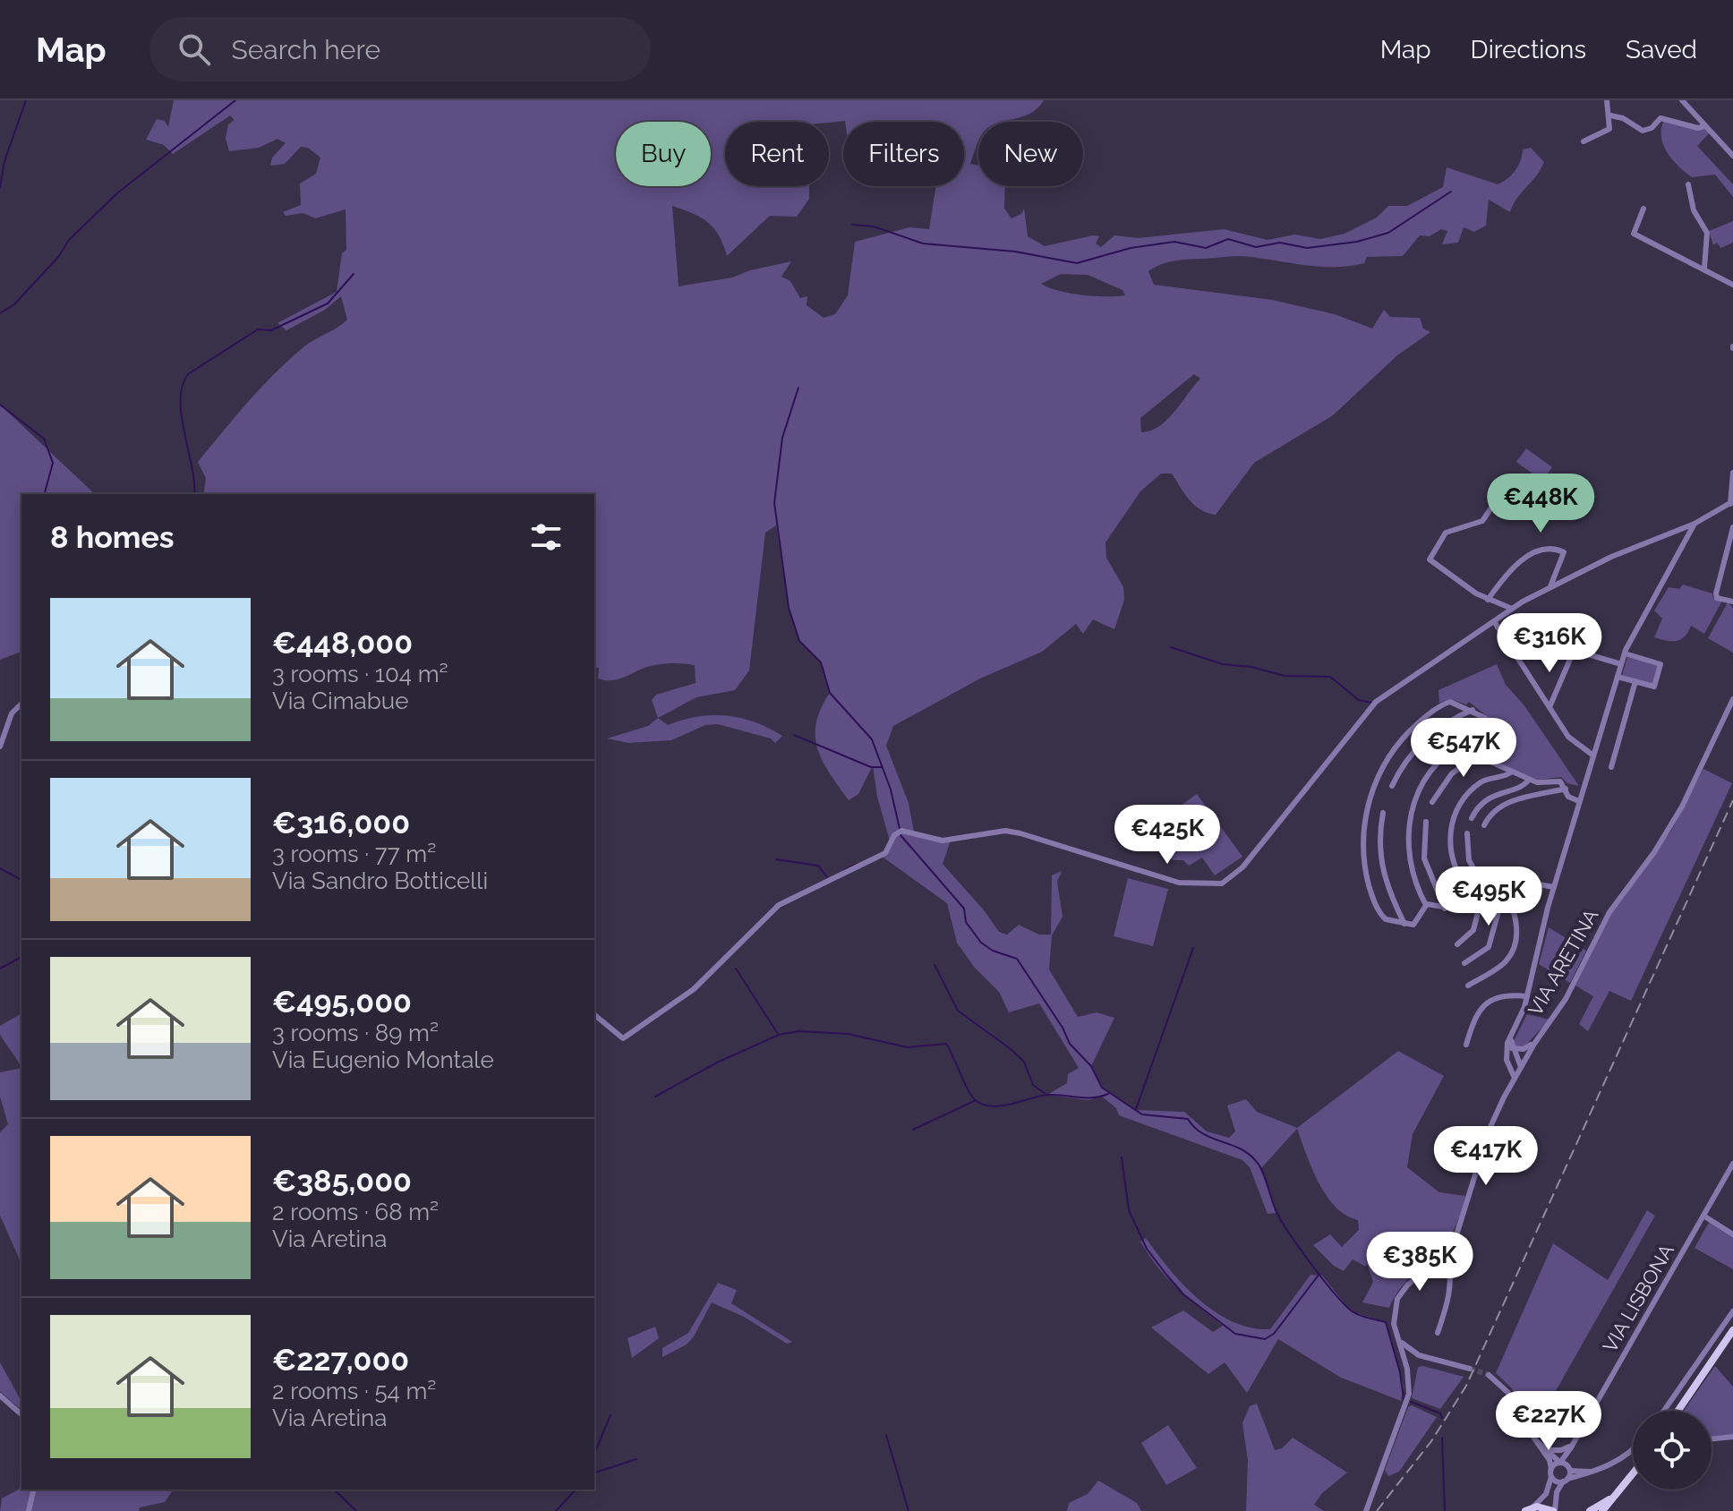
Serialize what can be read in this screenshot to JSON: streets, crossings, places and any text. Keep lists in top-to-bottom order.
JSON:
{
  "streets": {
    "street": ["VIA ARETINA", "VIA LISBONA"]
  },
  "page": {
    "header": "Map",
    "search": "Search here",
    "nav": ["Map", "Directions", "Saved"],
    "chip": [
      "Buy",
      "Rent",
      "Filters",
      "New"
    ],
    "price": [
      "€448K",
      "€316K",
      "€547K",
      "€425K",
      "€495K",
      "€417K",
      "€385K",
      "€227K"
    ],
    "heading": "8 homes",
    "list": [
      {
        "name": "€448,000",
        "note": "3 rooms · 104 m² · Via Cimabue"
      },
      {
        "name": "€316,000",
        "note": "3 rooms · 77 m² · Via Sandro Botticelli"
      },
      {
        "name": "€495,000",
        "note": "3 rooms · 89 m² · Via Eugenio Montale"
      },
      {
        "name": "€385,000",
        "note": "2 rooms · 68 m² · Via Aretina"
      },
      {
        "name": "€227,000",
        "note": "2 rooms · 54 m² · Via Aretina"
      }
    ]
  }
}
